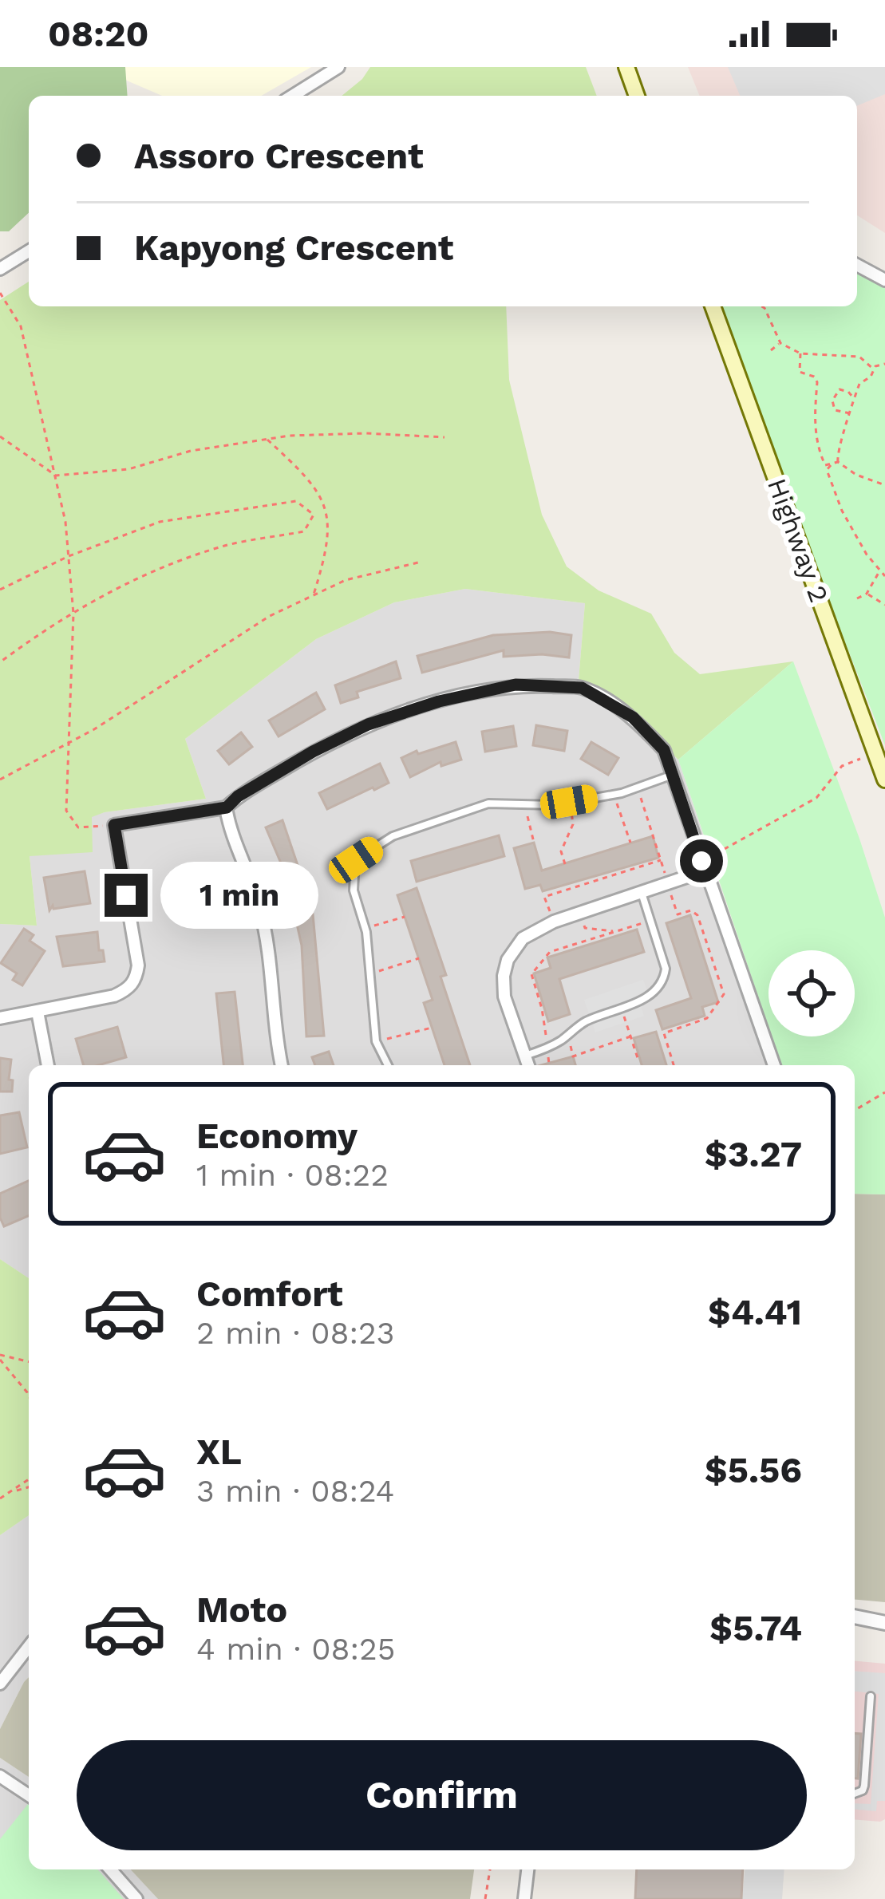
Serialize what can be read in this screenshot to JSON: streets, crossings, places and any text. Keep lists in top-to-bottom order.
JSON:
{
  "streets": {
    "main road": ["Highway 2"]
  },
  "page": {
    "status": "08:20",
    "banner": ["Assoro Crescent", "Kapyong Crescent"],
    "bubble": "1 min",
    "list": [
      {
        "name": "Economy",
        "note": "1 min · 08:22",
        "value": "$3.27"
      },
      {
        "name": "Comfort",
        "note": "2 min · 08:23",
        "value": "$4.41"
      },
      {
        "name": "XL",
        "note": "3 min · 08:24",
        "value": "$5.56"
      },
      {
        "name": "Moto",
        "note": "4 min · 08:25",
        "value": "$5.74"
      }
    ],
    "buttons": "Confirm"
  }
}
